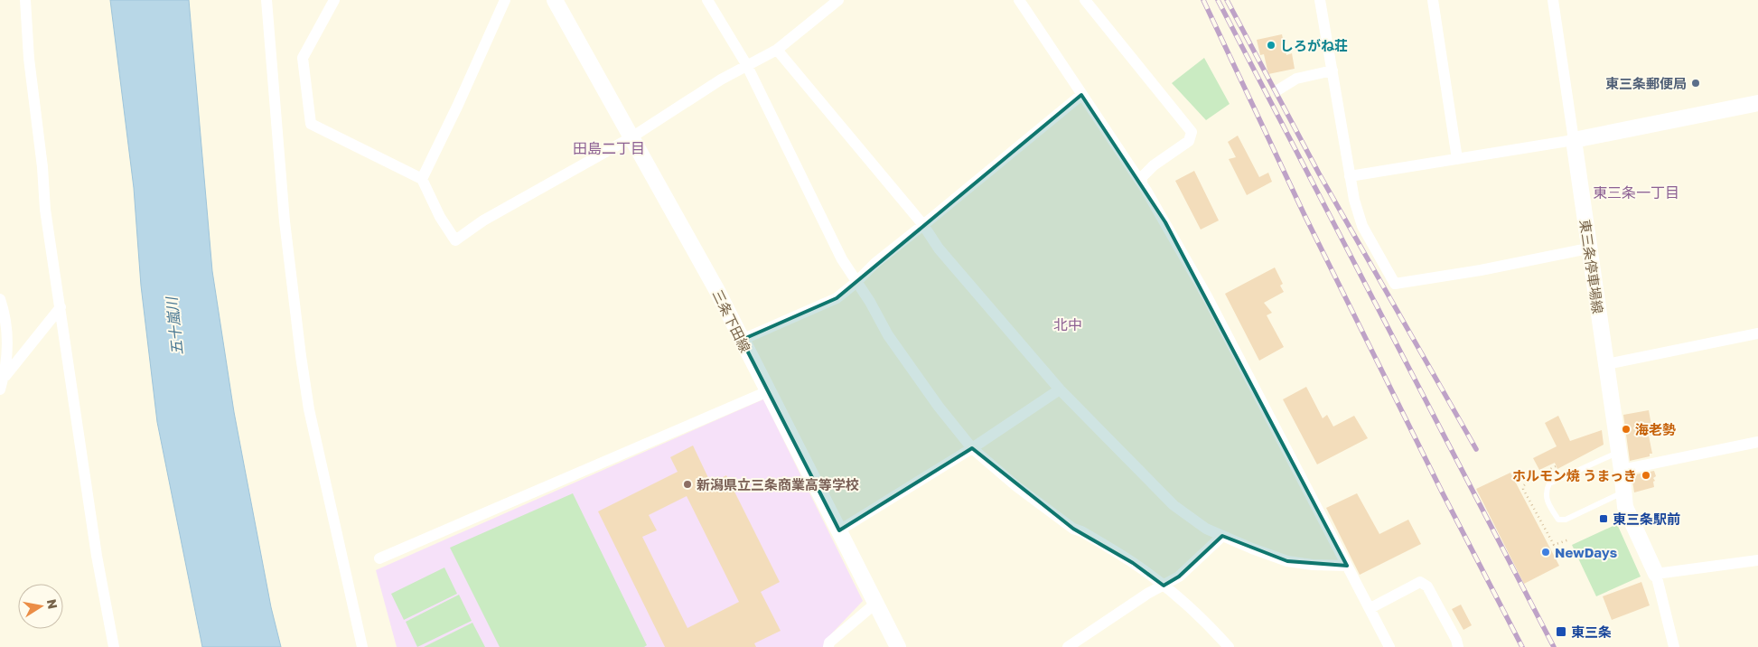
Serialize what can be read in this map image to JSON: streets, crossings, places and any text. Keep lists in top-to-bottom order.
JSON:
{
  "streets": {
    "main road": ["東三条停車場線", "三条下田線"]
  },
  "districts": ["田島二丁目", "東三条一丁目", "北中"],
  "water": ["五十嵐川"],
  "places": {
    "other": [
      "しろがね荘",
      "東三条郵便局",
      "海老勢",
      "ホルモン焼 うまっき",
      "新潟県立三条商業高等学校",
      "NewDays"
    ],
    "transit": ["東三条駅前", "東三条"]
  },
  "north": "right"
}
